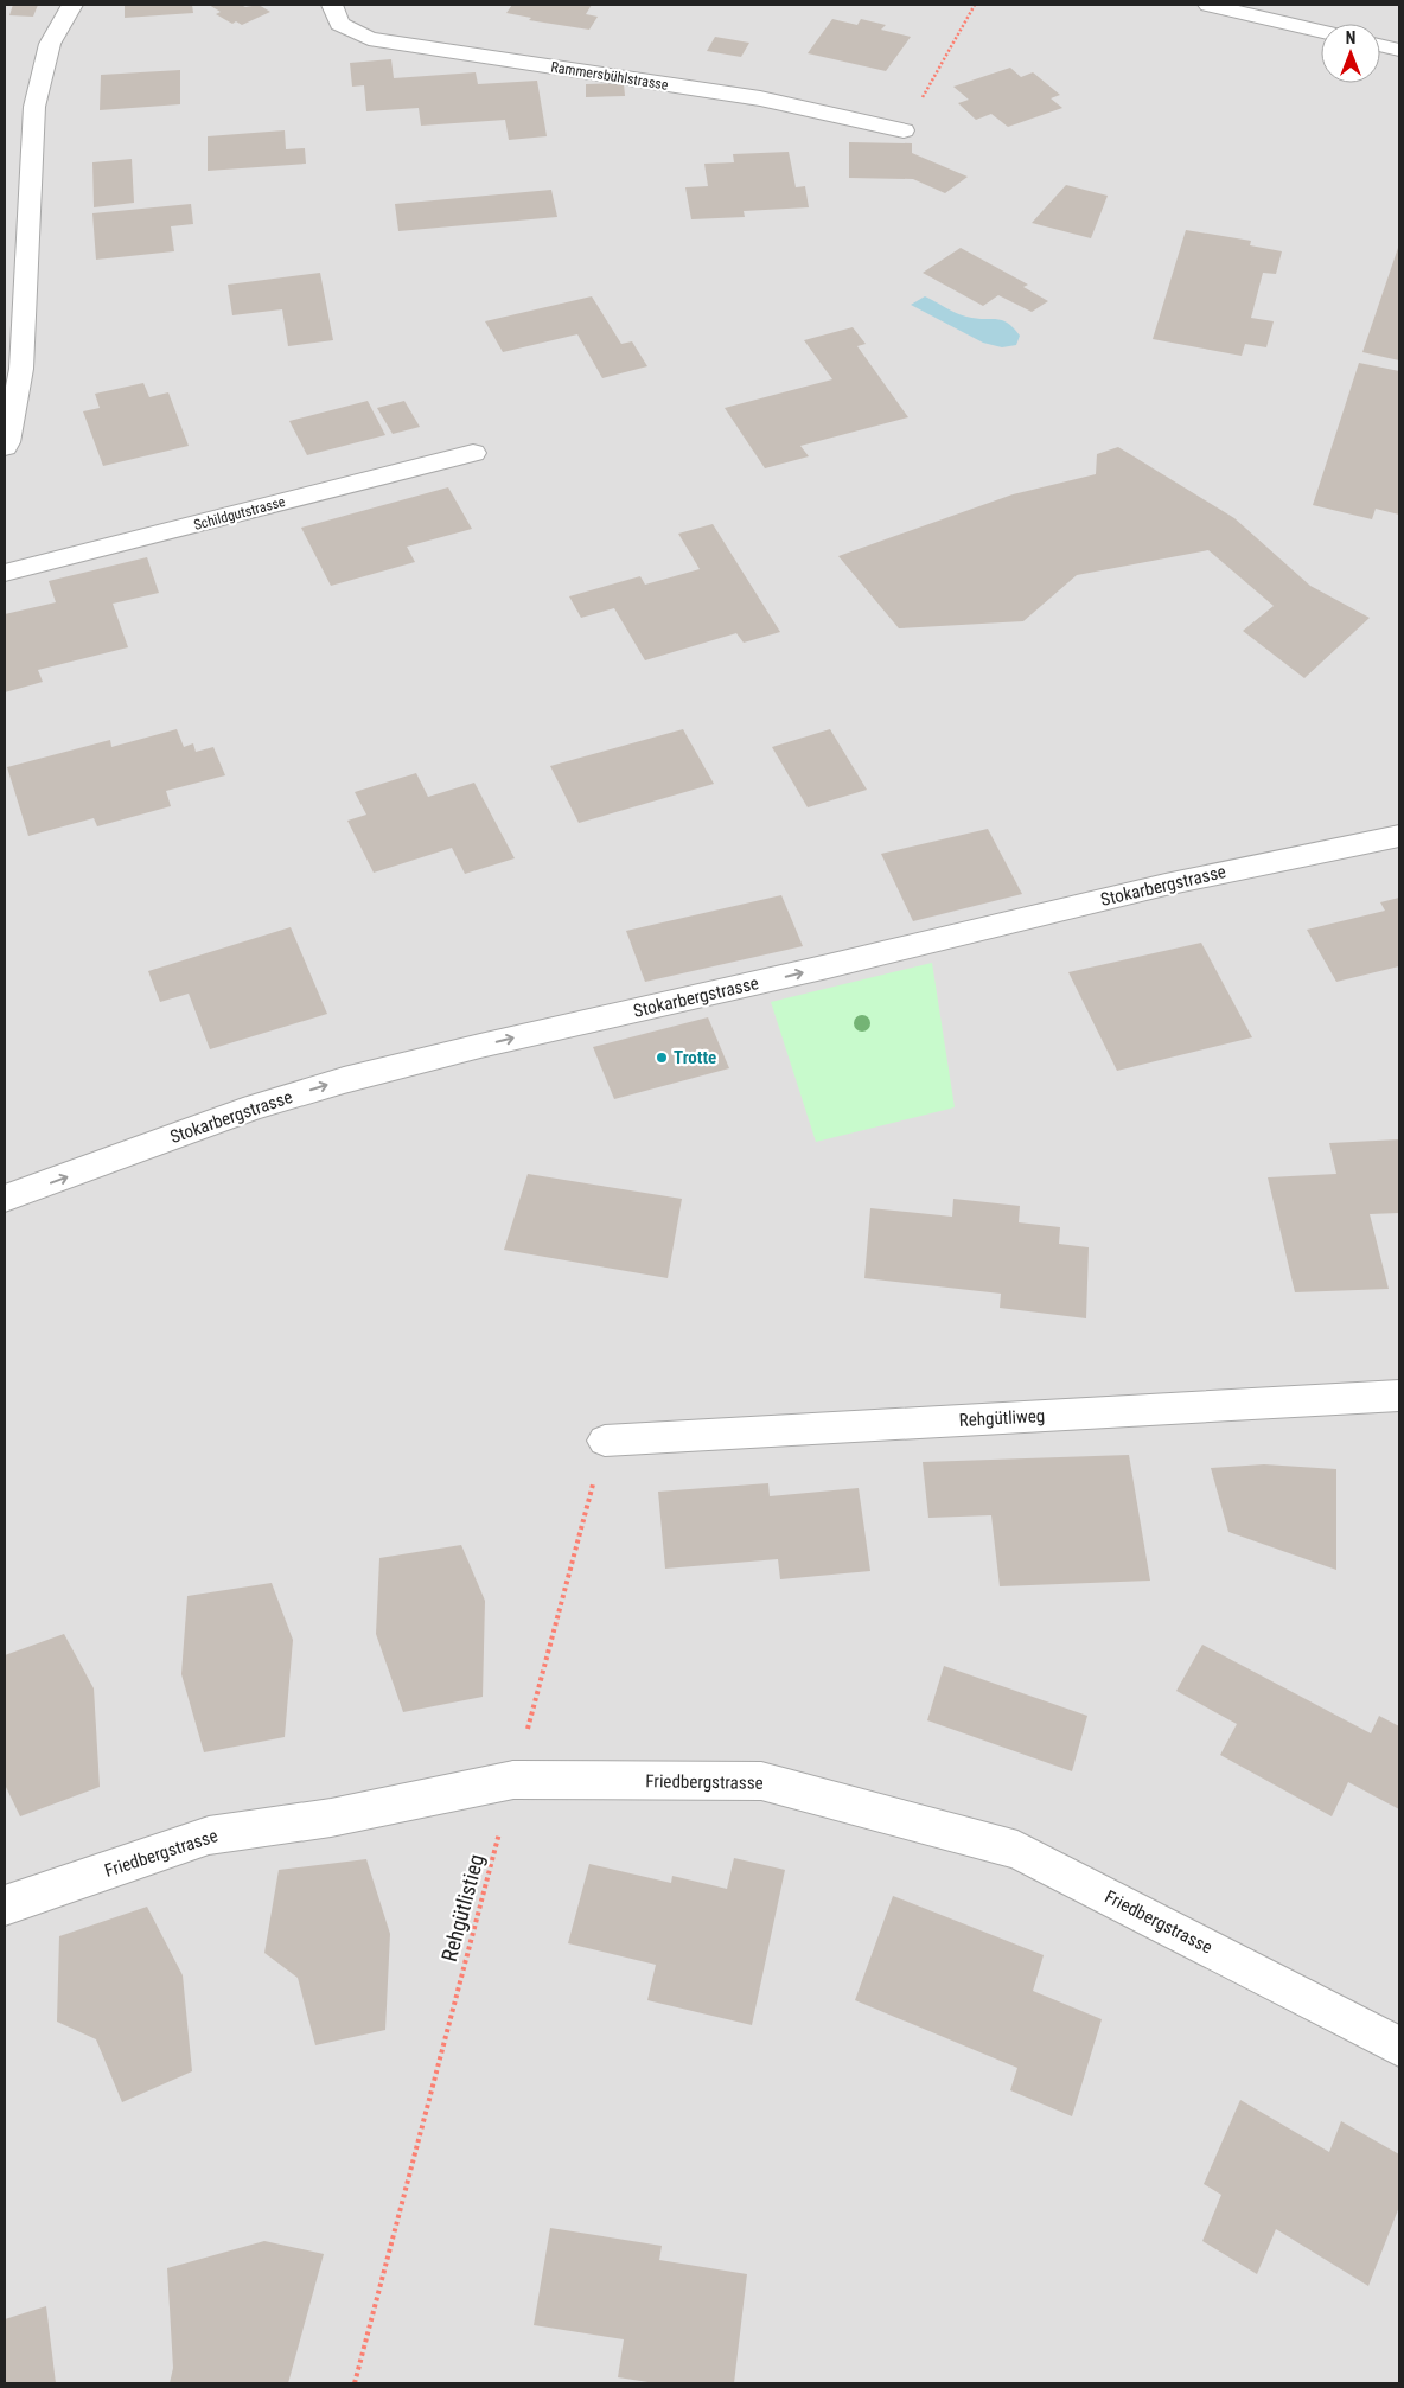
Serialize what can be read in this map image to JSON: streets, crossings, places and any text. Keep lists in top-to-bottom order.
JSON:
{
  "streets": {
    "street": [
      "Rammersbühlstrasse",
      "Schildgutstrasse",
      "Stokarbergstrasse",
      "Rehgütliweg",
      "Friedbergstrasse"
    ],
    "path": ["Rehgütlistieg"]
  },
  "crossings": [
    ["Rehgütliweg", "Rehgütlistieg"],
    ["Friedbergstrasse", "Rehgütlistieg"]
  ],
  "one_way": ["Stokarbergstrasse"],
  "places": ["Trotte"],
  "north": "top"
}
